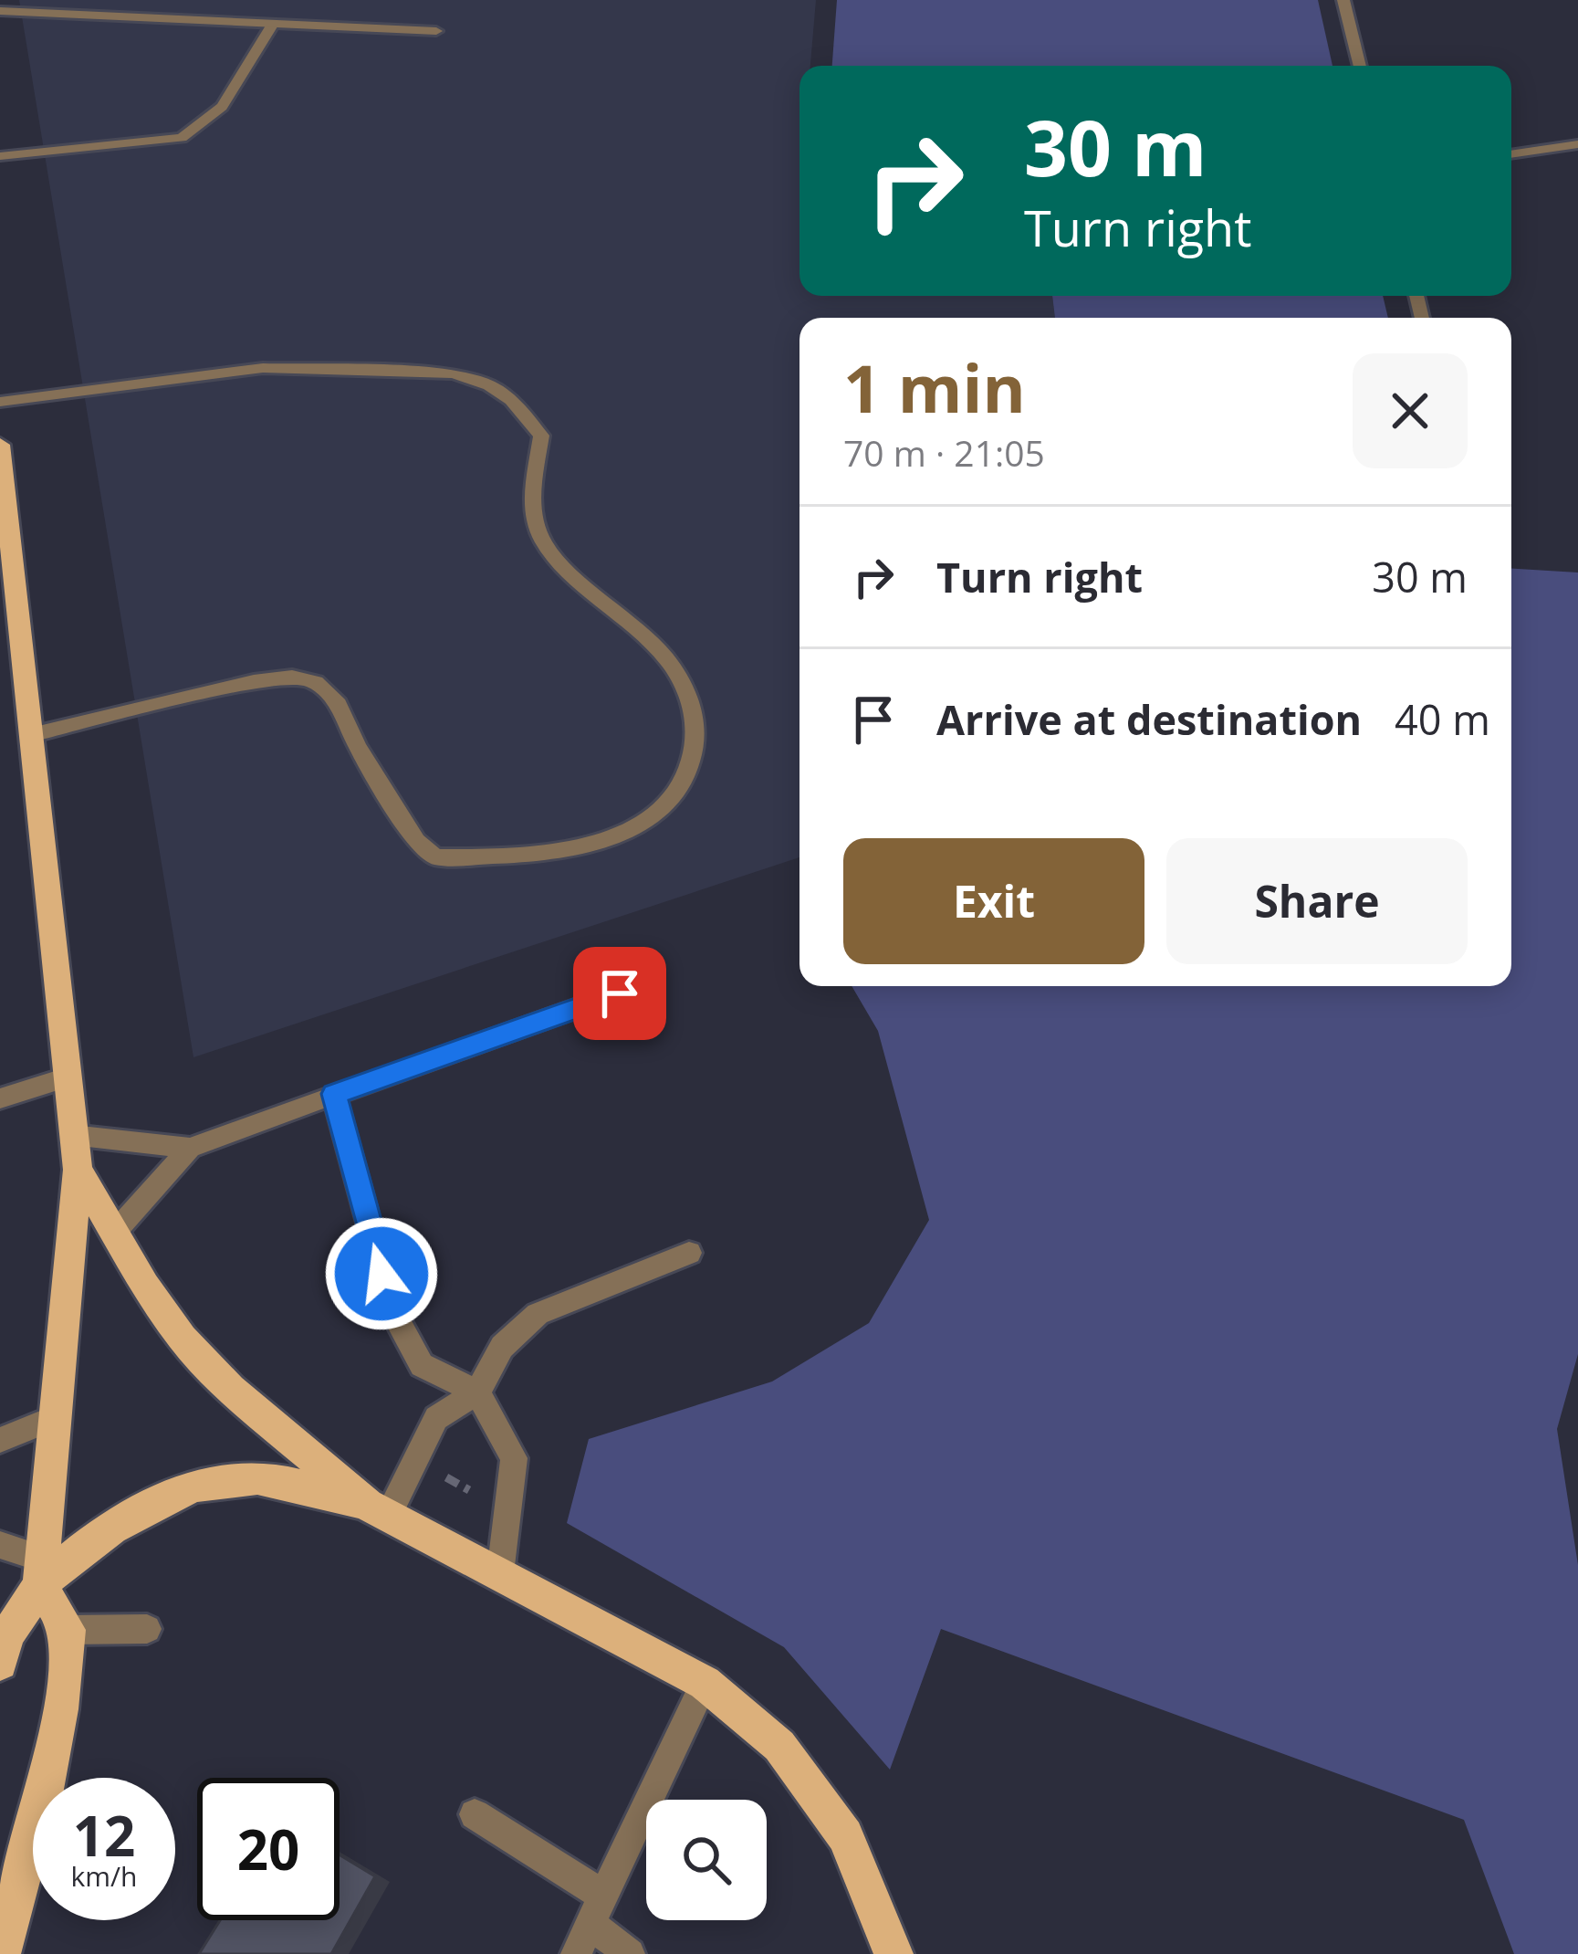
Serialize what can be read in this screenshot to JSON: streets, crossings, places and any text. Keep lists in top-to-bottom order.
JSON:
{
  "page": {
    "turn": ["30 m", "Turn right"],
    "heading": ["1 min", "70 m · 21:05"],
    "list": [
      {
        "name": "Turn right",
        "value": "30 m"
      },
      {
        "name": "Arrive at destination",
        "value": "40 m"
      }
    ],
    "buttons": ["Exit", "Share"],
    "speed": "12 km/h",
    "limit": "20"
  }
}
